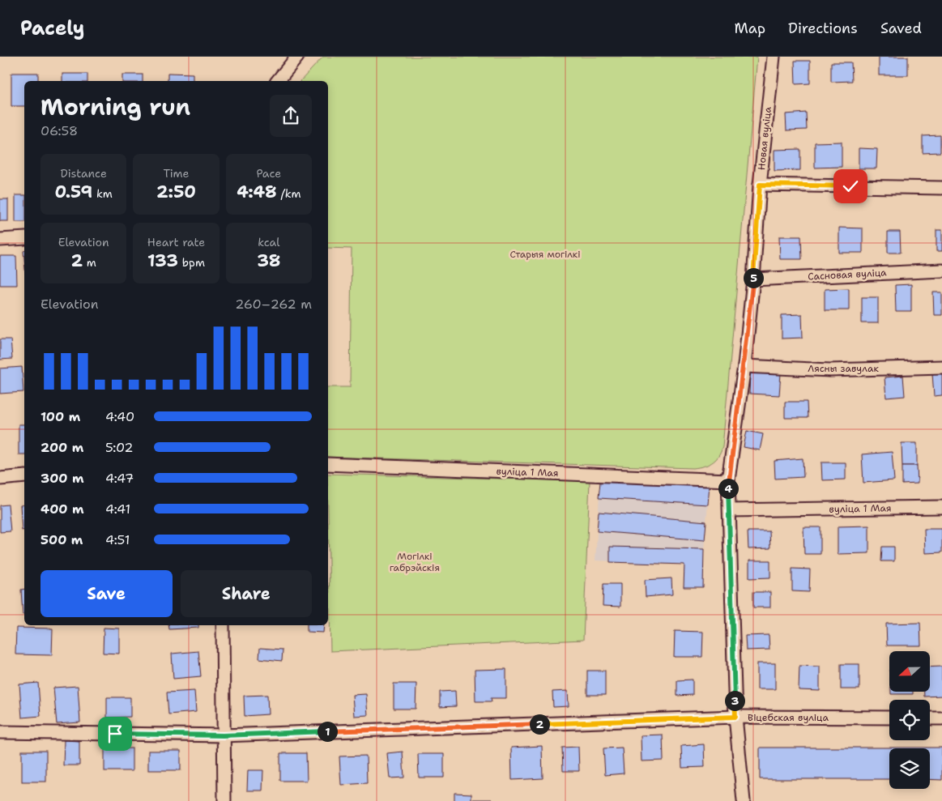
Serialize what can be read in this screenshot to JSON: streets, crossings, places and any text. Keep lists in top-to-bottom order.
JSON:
{
  "streets": {
    "street": [
      "Новая вуліца",
      "Сасновая вуліца",
      "Лясны завулак",
      "вуліца 1 Мая",
      "Віцебская вуліца"
    ]
  },
  "crossings": [
    ["Новая вуліца", "Сасновая вуліца"],
    ["Новая вуліца", "Лясны завулак"],
    ["Новая вуліца", "вуліца 1 Мая"],
    ["Новая вуліца", "Віцебская вуліца"]
  ],
  "parks": ["Старыя могілкі", "Могілкі габрэйскія"],
  "north": "left",
  "page": {
    "header": "Pacely",
    "nav": ["Map", "Directions", "Saved"],
    "heading": ["Morning run", "06:58"],
    "stats": [
      ["Distance", "0.59 km"],
      ["Time", "2:50"],
      ["Pace", "4:48 /km"],
      ["Elevation", "2 m"],
      ["Heart rate", "133 bpm"],
      ["kcal", "38"]
    ],
    "pins": [
      "5",
      "4",
      "3",
      "2",
      "1"
    ],
    "chart": ["Elevation", "260–262 m"],
    "list": [
      {
        "name": "100 m",
        "note": "4:40"
      },
      {
        "name": "200 m",
        "note": "5:02"
      },
      {
        "name": "300 m",
        "note": "4:47"
      },
      {
        "name": "400 m",
        "note": "4:41"
      },
      {
        "name": "500 m",
        "note": "4:51"
      }
    ],
    "buttons": ["Save", "Share"]
  }
}
